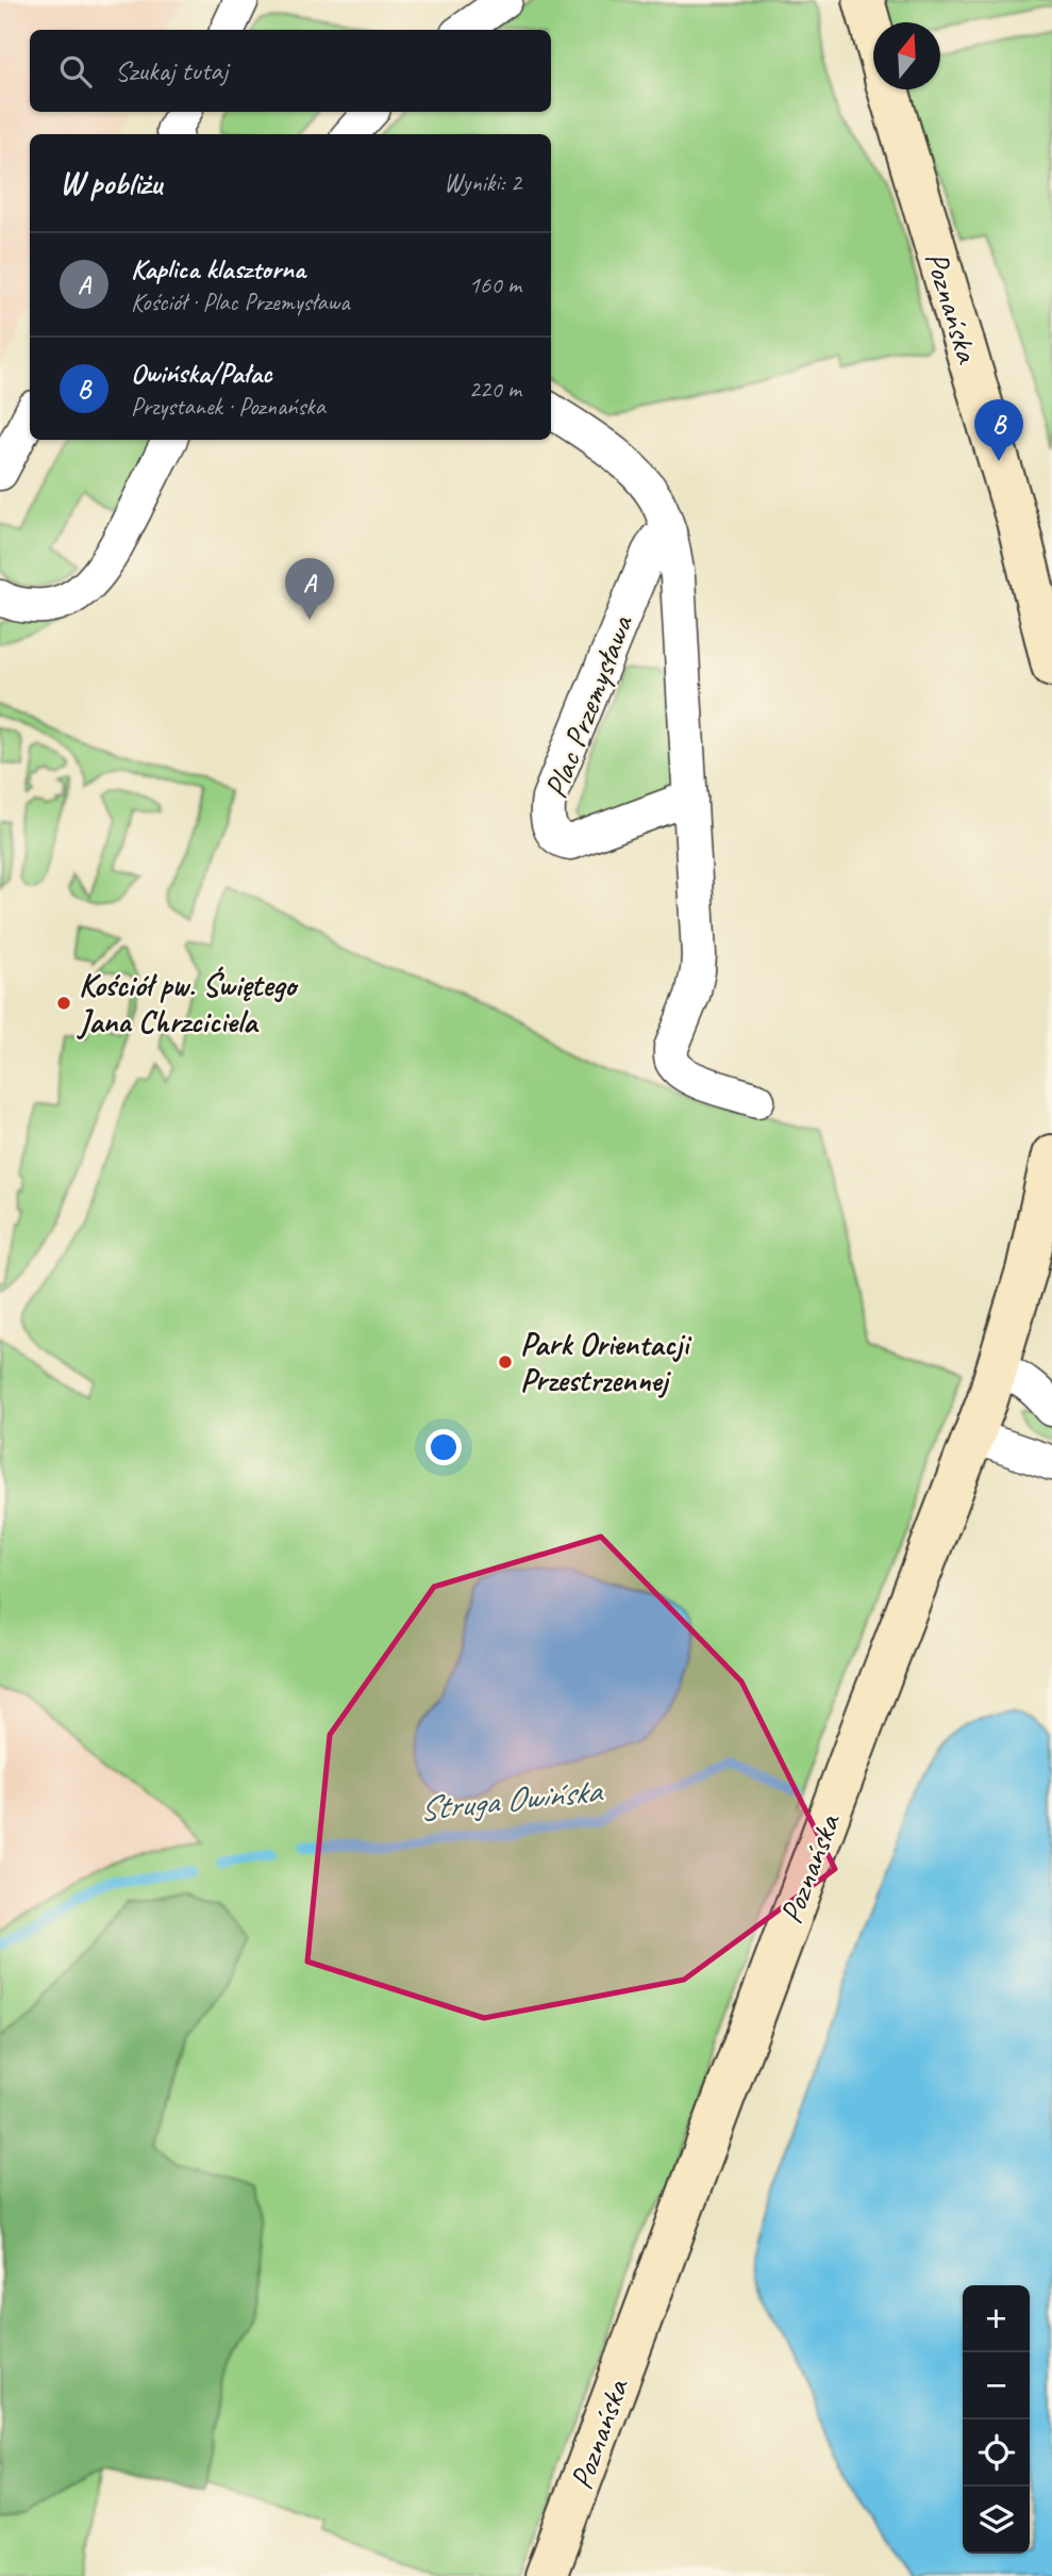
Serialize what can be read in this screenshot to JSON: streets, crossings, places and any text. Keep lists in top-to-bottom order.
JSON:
{
  "streets": {
    "main road": ["Poznańska"],
    "street": ["Plac Przemysława"]
  },
  "water": ["Struga Owińska"],
  "places": ["Kościół pw. Świętego Jana Chrzciciela", "Park Orientacji Przestrzennej"],
  "north": "top",
  "page": {
    "search": "Szukaj tutaj",
    "heading": ["W pobliżu", "Wyniki: 2"],
    "list": [
      {
        "mark": "A",
        "name": "Kaplica klasztorna",
        "note": "Kościół · Plac Przemysława",
        "value": "160 m"
      },
      {
        "mark": "B",
        "name": "Owińska/Pałac",
        "note": "Przystanek · Poznańska",
        "value": "220 m"
      }
    ],
    "pins": ["B", "A"],
    "map_buttons": ["+", "−"]
  }
}
